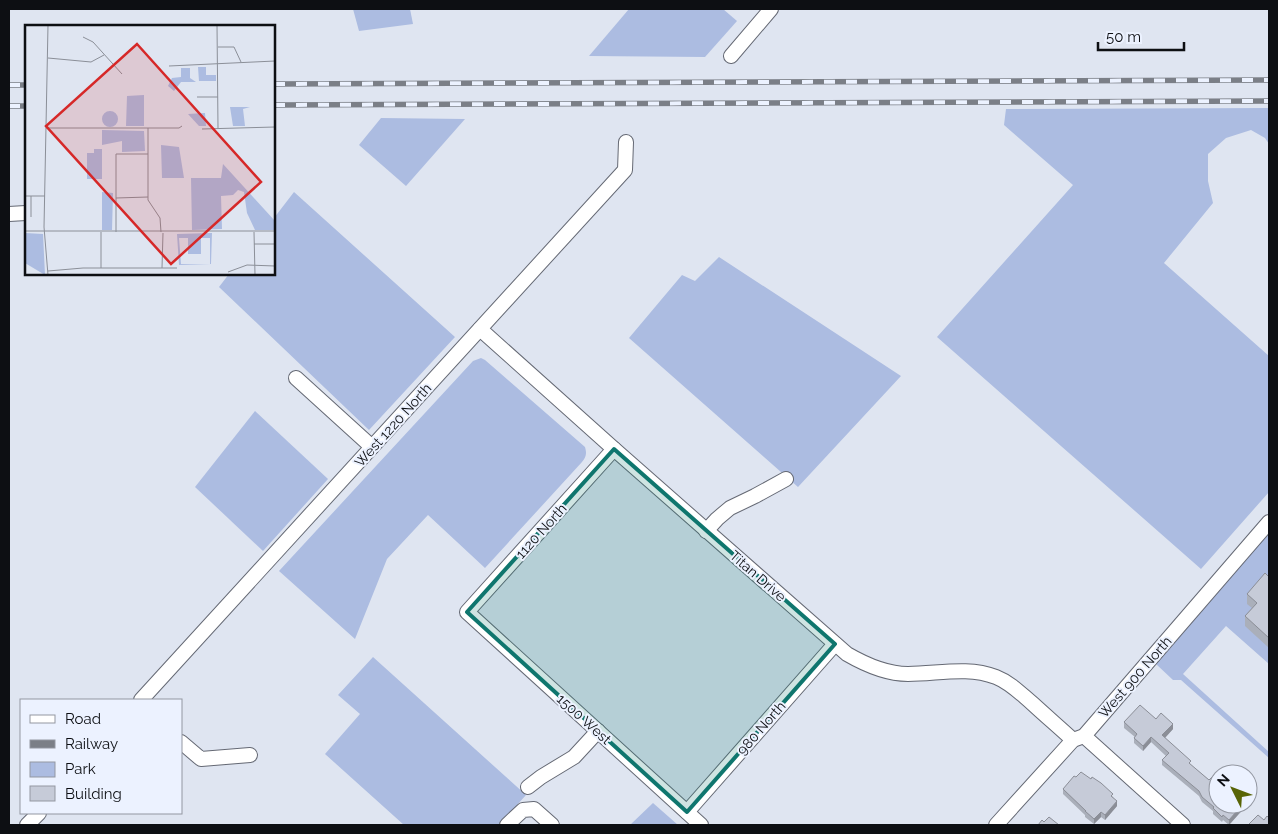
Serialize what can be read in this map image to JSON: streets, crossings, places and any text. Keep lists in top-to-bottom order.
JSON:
{
  "streets": {
    "street": [
      "West 1220 North",
      "1120 North",
      "Titan Drive",
      "West 900 North",
      "1500 West",
      "980 North"
    ]
  },
  "crossings": [
    ["West 1220 North", "Titan Drive"],
    ["1120 North", "Titan Drive"],
    ["1120 North", "1500 West"],
    ["Titan Drive", "West 900 North"],
    ["Titan Drive", "980 North"],
    ["1500 West", "980 North"]
  ],
  "legend": [
    "Road",
    "Railway",
    "Park",
    "Building"
  ],
  "scale_bar": "50 m",
  "north": "top left"
}
